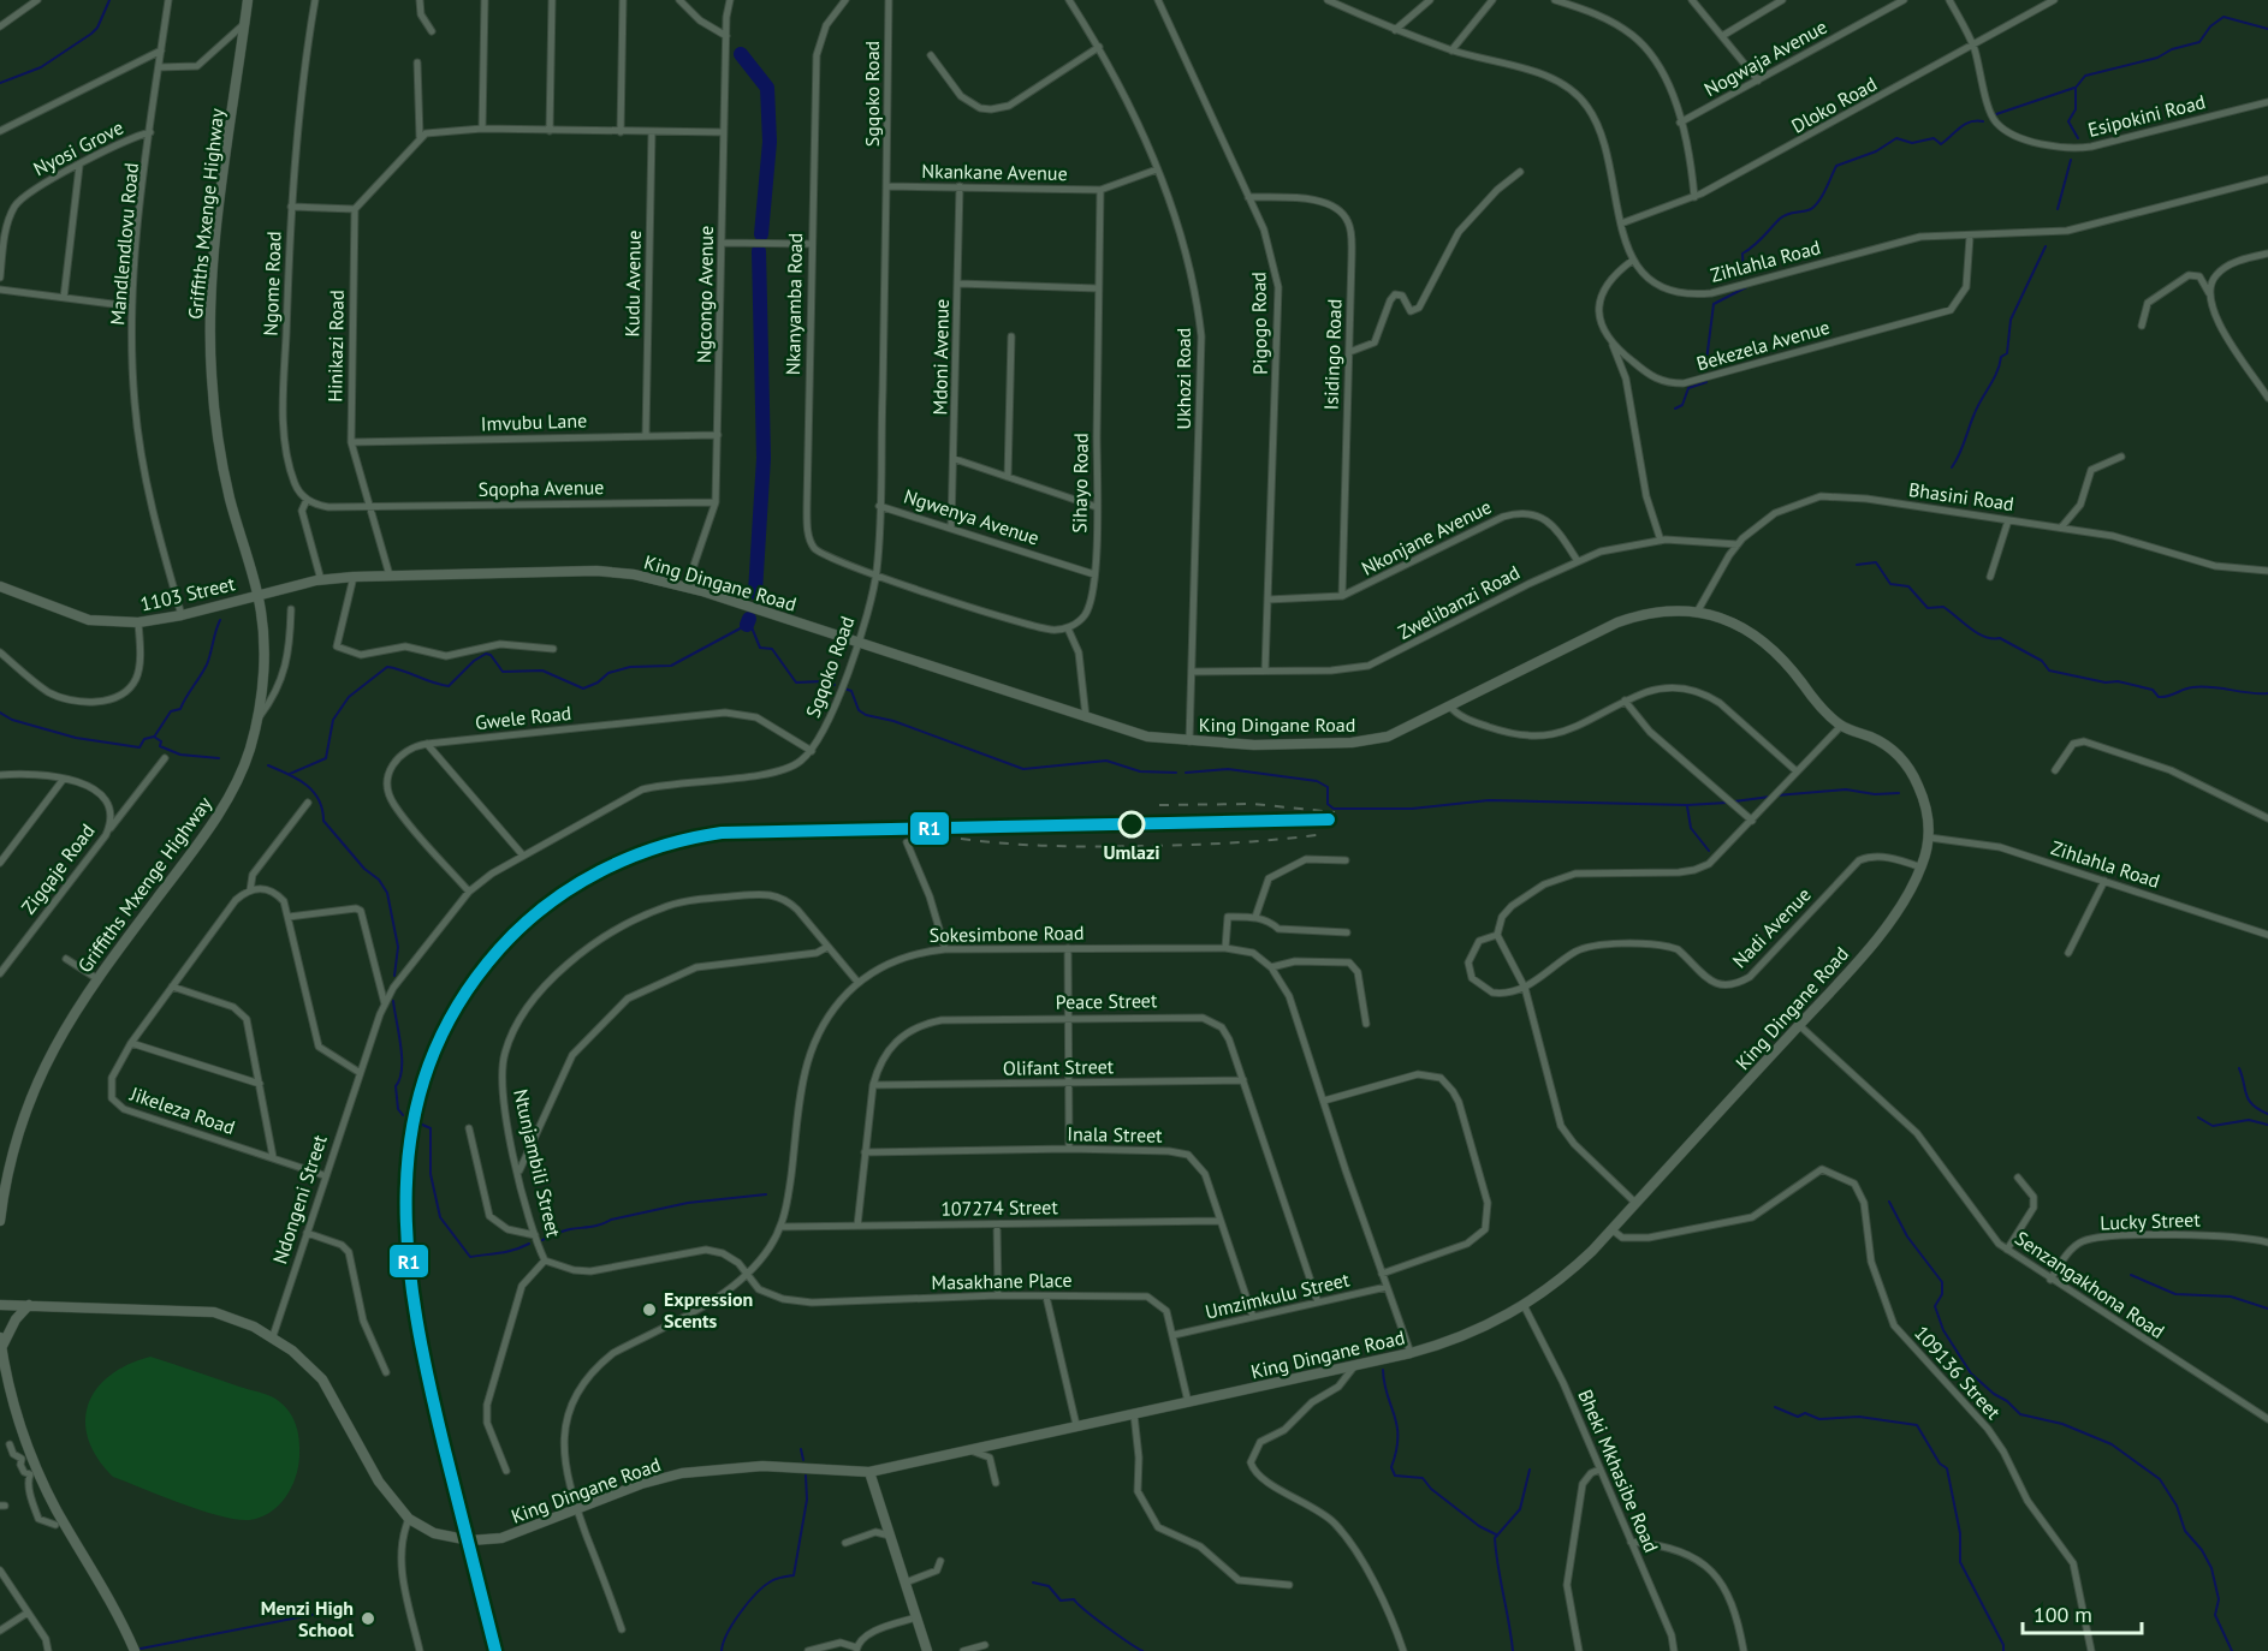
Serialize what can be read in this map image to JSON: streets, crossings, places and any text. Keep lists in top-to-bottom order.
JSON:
{
  "streets": {
    "street": [
      "Nogwaja Avenue",
      "Sgqoko Road",
      "Dloko Road",
      "Esipokini Road",
      "Nyosi Grove",
      "Nkankane Avenue",
      "Griffiths Mxenge Highway",
      "Mandlendlovu Road",
      "Zihlahla Road",
      "Ngome Road",
      "Kudu Avenue",
      "Ngcongo Avenue",
      "Nkanyamba Road",
      "Pigogo Road",
      "Bekezela Avenue",
      "Hinikazi Road",
      "Isidingo Road",
      "Mdoni Avenue",
      "Ukhozi Road",
      "Imvubu Lane",
      "Sihayo Road",
      "Sqopha Avenue",
      "Bhasini Road",
      "Ngwenya Avenue",
      "Nkonjane Avenue",
      "King Dingane Road",
      "1103 Street",
      "Zwelibanzi Road",
      "Gwele Road",
      "Zigqaje Road",
      "Nadi Avenue",
      "Sokesimbone Road",
      "Peace Street",
      "Olifant Street",
      "Jikeleza Road",
      "Inala Street",
      "Ntunjambili Street",
      "Ndongeni Street",
      "107274 Street",
      "Lucky Street",
      "Masakhane Place",
      "Senzangakhona Road",
      "Umzimkulu Street",
      "109136 Street",
      "Bheki Mkhasibe Road"
    ]
  },
  "crossings": [
    ["Sgqoko Road", "Nkankane Avenue"],
    ["Sgqoko Road", "Nkanyamba Road"],
    ["Sgqoko Road", "Ngwenya Avenue"],
    ["Sgqoko Road", "King Dingane Road"],
    ["Sgqoko Road", "Gwele Road"],
    ["Dloko Road", "Esipokini Road"],
    ["Nyosi Grove", "Mandlendlovu Road"],
    ["Nkankane Avenue", "Mdoni Avenue"],
    ["Nkankane Avenue", "Sihayo Road"],
    ["Griffiths Mxenge Highway", "King Dingane Road"],
    ["Griffiths Mxenge Highway", "1103 Street"],
    ["Mandlendlovu Road", "1103 Street"],
    ["Zihlahla Road", "Bekezela Avenue"],
    ["Zihlahla Road", "King Dingane Road"],
    ["Kudu Avenue", "Imvubu Lane"],
    ["Ngcongo Avenue", "Imvubu Lane"],
    ["Ngcongo Avenue", "Sqopha Avenue"],
    ["Ngcongo Avenue", "King Dingane Road"],
    ["Pigogo Road", "Isidingo Road"],
    ["Pigogo Road", "Nkonjane Avenue"],
    ["Pigogo Road", "Zwelibanzi Road"],
    ["Hinikazi Road", "Imvubu Lane"],
    ["Hinikazi Road", "Sqopha Avenue"],
    ["Hinikazi Road", "King Dingane Road"],
    ["Isidingo Road", "Nkonjane Avenue"],
    ["Mdoni Avenue", "Ngwenya Avenue"],
    ["Ukhozi Road", "King Dingane Road"],
    ["Ukhozi Road", "Zwelibanzi Road"],
    ["Sihayo Road", "Ngwenya Avenue"],
    ["Bhasini Road", "King Dingane Road"],
    ["Bhasini Road", "Zwelibanzi Road"],
    ["Nkonjane Avenue", "Zwelibanzi Road"],
    ["King Dingane Road", "1103 Street"],
    ["King Dingane Road", "Nadi Avenue"],
    ["King Dingane Road", "Sokesimbone Road"],
    ["King Dingane Road", "Ndongeni Street"],
    ["King Dingane Road", "Masakhane Place"],
    ["King Dingane Road", "Senzangakhona Road"],
    ["King Dingane Road", "109136 Street"],
    ["King Dingane Road", "Bheki Mkhasibe Road"],
    ["Sokesimbone Road", "Ntunjambili Street"],
    ["Sokesimbone Road", "107274 Street"],
    ["Sokesimbone Road", "Masakhane Place"],
    ["Peace Street", "Olifant Street"],
    ["Peace Street", "Inala Street"],
    ["Peace Street", "107274 Street"],
    ["Peace Street", "Umzimkulu Street"],
    ["Jikeleza Road", "Ndongeni Street"],
    ["Inala Street", "107274 Street"],
    ["Inala Street", "Umzimkulu Street"],
    ["Ntunjambili Street", "Masakhane Place"],
    ["Lucky Street", "Senzangakhona Road"],
    ["Masakhane Place", "Umzimkulu Street"]
  ],
  "places": ["Umlazi", "Expression Scents", "Menzi High School"],
  "lines": ["transit line R1"],
  "scale_bar": "100 m"
}
